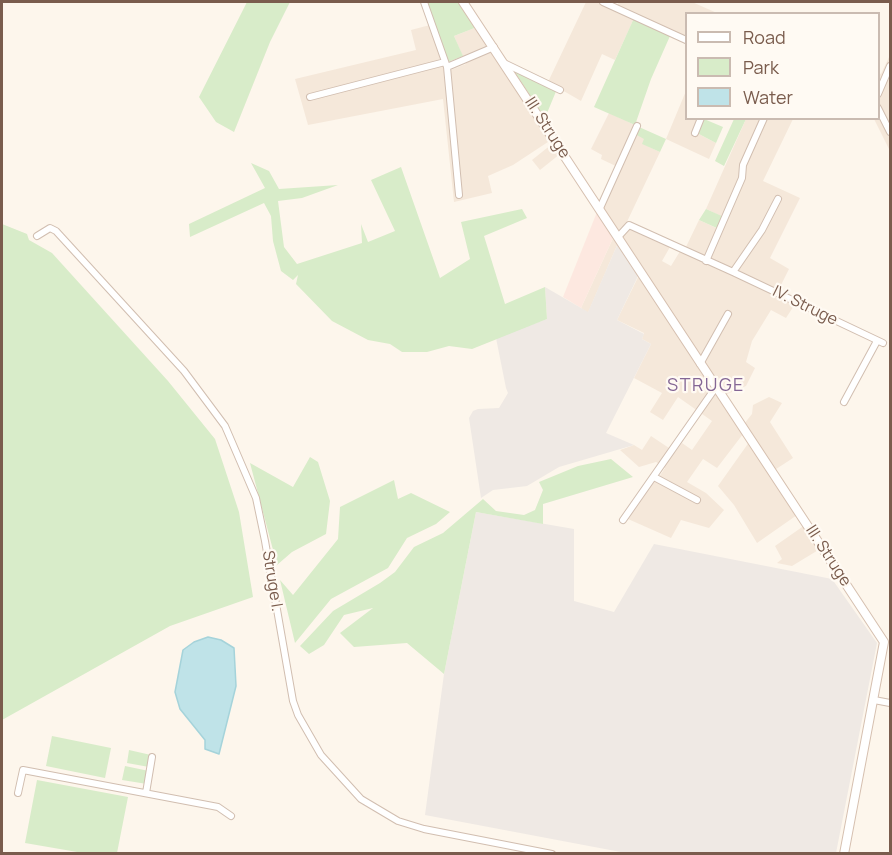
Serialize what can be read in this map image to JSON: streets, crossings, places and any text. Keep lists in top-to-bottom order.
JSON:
{
  "streets": {
    "street": ["III. Struge", "IV. Struge", "Struge I."]
  },
  "crossings": [
    ["III. Struge", "IV. Struge"]
  ],
  "districts": ["STRUGE"],
  "legend": ["Road", "Park", "Water"]
}
